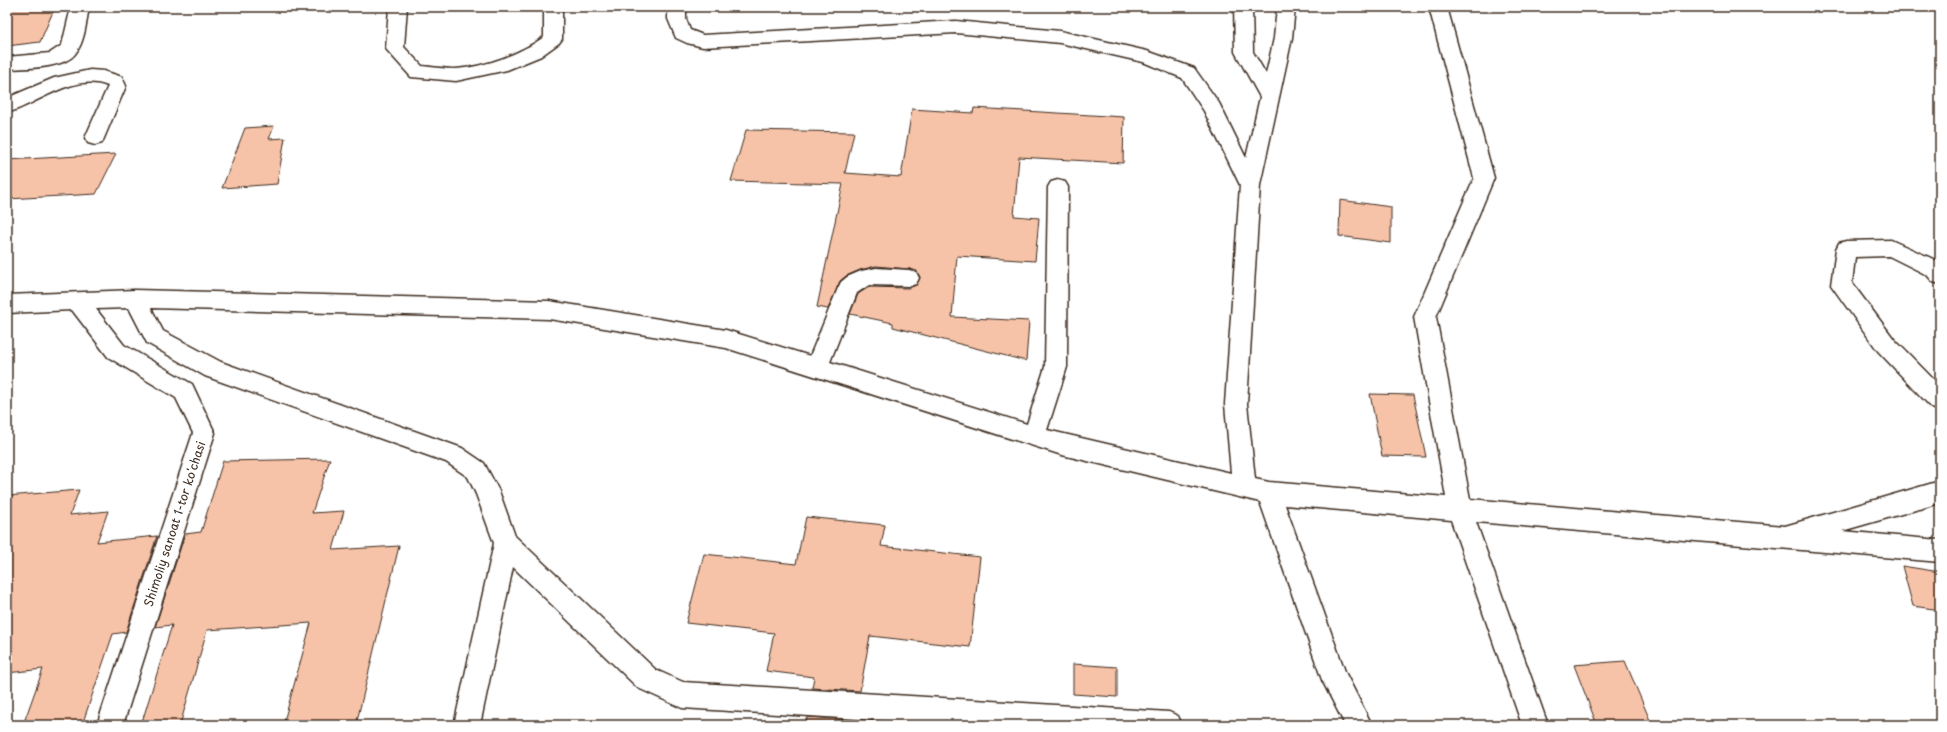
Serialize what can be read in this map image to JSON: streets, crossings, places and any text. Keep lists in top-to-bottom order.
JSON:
{
  "streets": {
    "street": ["Shimoliy sanoat 1-tor koʻchasi"]
  }
}
